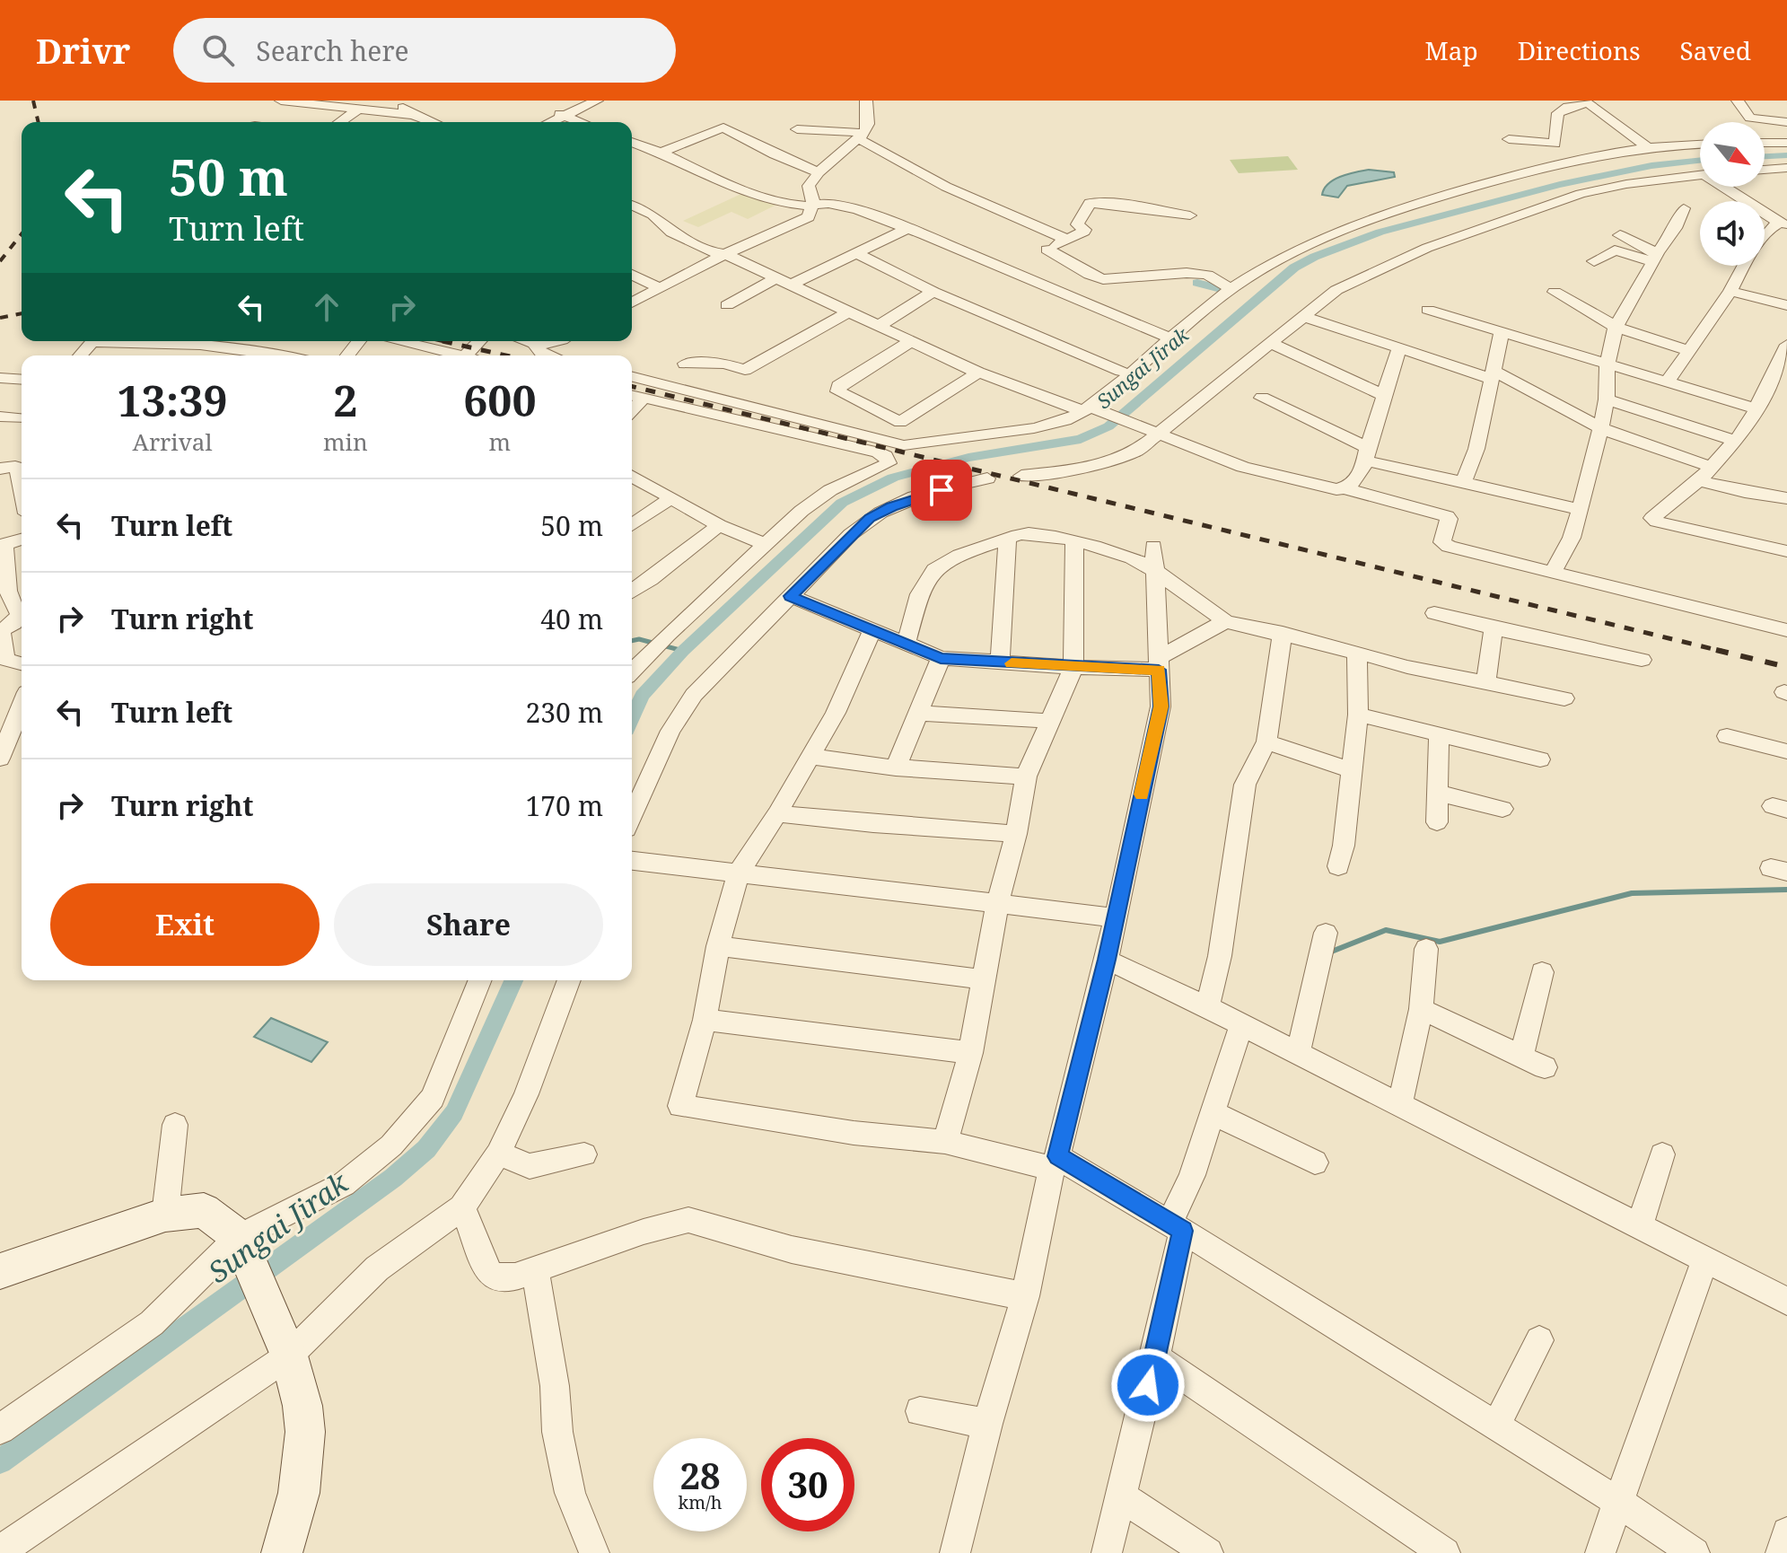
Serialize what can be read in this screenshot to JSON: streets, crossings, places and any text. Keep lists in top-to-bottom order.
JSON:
{
  "water": ["Sungai Jirak"],
  "north": "bottom right",
  "page": {
    "header": "Drivr",
    "search": "Search here",
    "nav": ["Map", "Directions", "Saved"],
    "turn": ["50 m", "Turn left"],
    "eta": [
      "13:39",
      "Arrival",
      "2",
      "min",
      "600",
      "m"
    ],
    "list": [
      {
        "name": "Turn left",
        "value": "50 m"
      },
      {
        "name": "Turn right",
        "value": "40 m"
      },
      {
        "name": "Turn left",
        "value": "230 m"
      },
      {
        "name": "Turn right",
        "value": "170 m"
      }
    ],
    "buttons": ["Exit", "Share"],
    "speed": "28 km/h",
    "limit": "30"
  }
}
